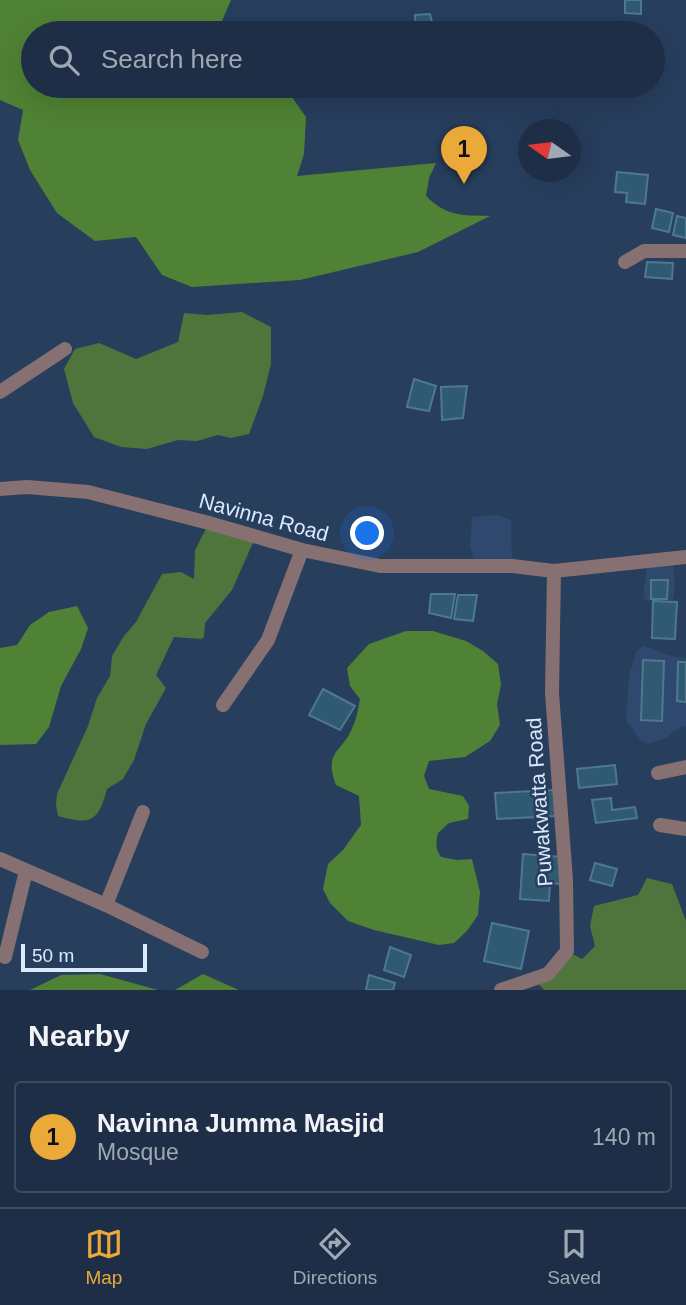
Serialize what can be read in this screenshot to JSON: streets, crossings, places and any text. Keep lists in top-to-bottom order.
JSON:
{
  "streets": {
    "street": ["Navinna Road", "Puwakwatta Road"]
  },
  "crossings": [
    ["Navinna Road", "Puwakwatta Road"]
  ],
  "scale_bar": "50 m",
  "north": "left",
  "page": {
    "search": "Search here",
    "pins": "1",
    "scale": "50 m",
    "heading": "Nearby",
    "list": [
      {
        "mark": "1",
        "name": "Navinna Jumma Masjid",
        "note": "Mosque",
        "value": "140 m"
      }
    ],
    "nav": ["Map", "Directions", "Saved"]
  }
}
